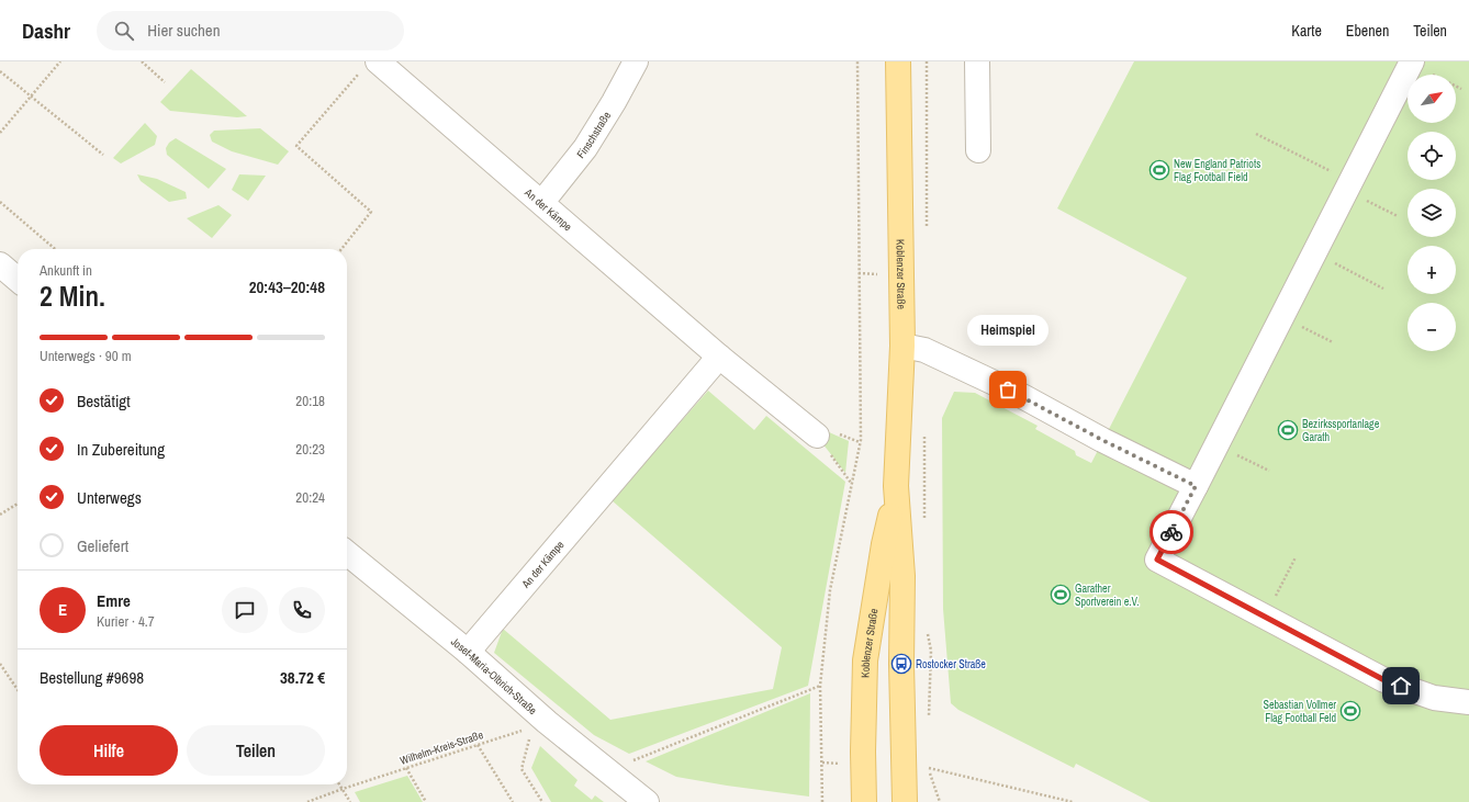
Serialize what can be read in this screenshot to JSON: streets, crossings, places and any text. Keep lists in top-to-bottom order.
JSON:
{
  "streets": {
    "main road": ["Koblenzer Straße"],
    "street": ["Finschstraße", "An der Kämpe", "Josef-Maria-Olbrich-Straße"],
    "path": ["Wilhelm-Kreis-Straße"]
  },
  "crossings": [
    ["Finschstraße", "An der Kämpe"],
    ["An der Kämpe", "Josef-Maria-Olbrich-Straße"],
    ["Josef-Maria-Olbrich-Straße", "Wilhelm-Kreis-Straße"]
  ],
  "places": {
    "sports": [
      "New England Patriots Flag Football Field",
      "Bezirkssportanlage Garath",
      "Garather Sportverein e.V.",
      "Sebastian Vollmer Flag Football Feld"
    ],
    "other": ["Heimspiel"],
    "bus stop": ["Rostocker Straße"]
  },
  "north": "top right",
  "page": {
    "header": "Dashr",
    "search": "Hier suchen",
    "nav": ["Karte", "Ebenen", "Teilen"],
    "map_buttons": ["+", "−"],
    "heading": ["2 Min.", "Ankunft in", "20:43–20:48"],
    "panel": [
      "Emre",
      "Kurier · 4.7",
      "Bestellung #9698",
      "38.72 €"
    ],
    "bubble": "Heimspiel",
    "bar": "Unterwegs · 90 m",
    "list": [
      ["Bestätigt", "20:18"],
      ["In Zubereitung", "20:23"],
      ["Unterwegs", "20:24"],
      "Geliefert"
    ],
    "round": "E",
    "buttons": ["Hilfe", "Teilen"]
  }
}
